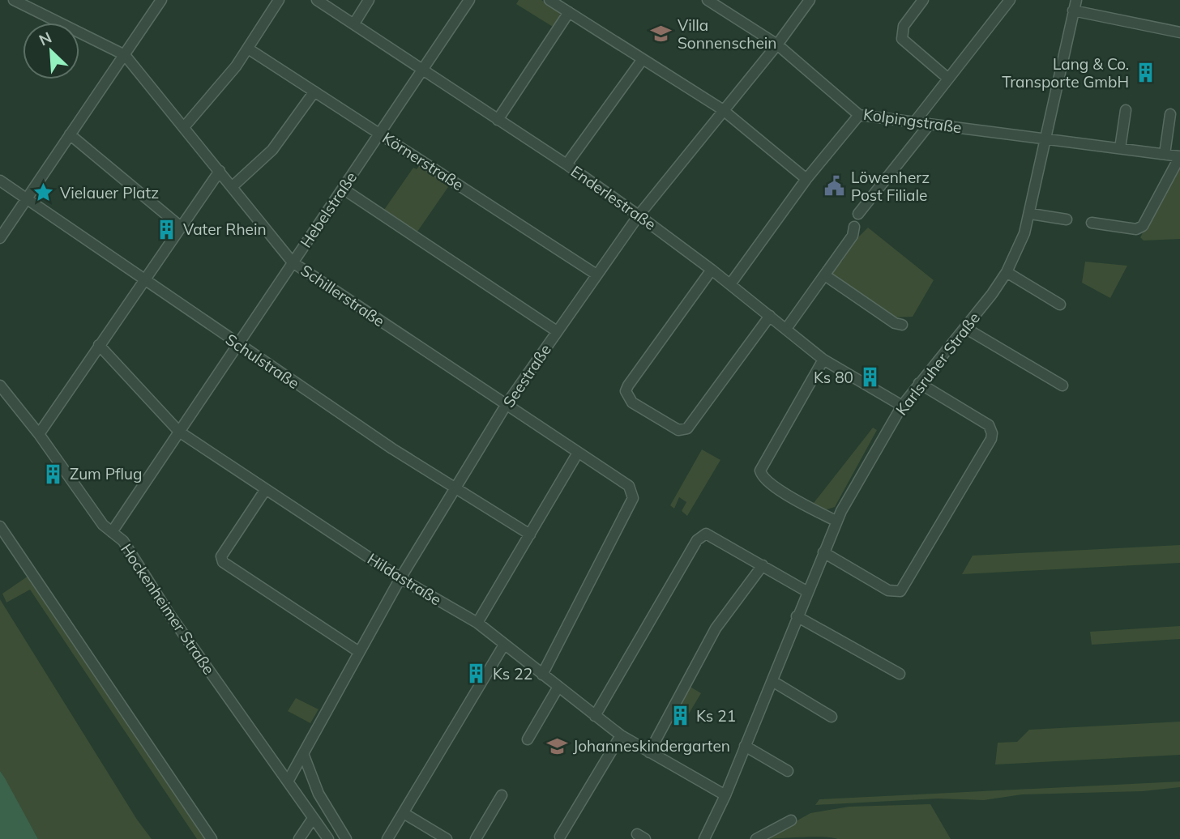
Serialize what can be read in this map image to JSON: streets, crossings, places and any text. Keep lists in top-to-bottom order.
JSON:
{
  "streets": {
    "street": [
      "Kolpingstraße",
      "Körnerstraße",
      "Enderlestraße",
      "Hebelstraße",
      "Schillerstraße",
      "Schulstraße",
      "Karlsruher Straße",
      "Seestraße",
      "Hildastraße",
      "Hockenheimer Straße"
    ]
  },
  "crossings": [
    ["Kolpingstraße", "Karlsruher Straße"],
    ["Kolpingstraße", "Seestraße"],
    ["Körnerstraße", "Hebelstraße"],
    ["Körnerstraße", "Seestraße"],
    ["Enderlestraße", "Hebelstraße"],
    ["Enderlestraße", "Karlsruher Straße"],
    ["Enderlestraße", "Seestraße"],
    ["Hebelstraße", "Schillerstraße"],
    ["Hebelstraße", "Schulstraße"],
    ["Hebelstraße", "Hildastraße"],
    ["Hebelstraße", "Hockenheimer Straße"],
    ["Schillerstraße", "Seestraße"],
    ["Schillerstraße", "Hildastraße"],
    ["Schulstraße", "Seestraße"],
    ["Karlsruher Straße", "Hildastraße"],
    ["Seestraße", "Hildastraße"],
    ["Seestraße", "Hockenheimer Straße"]
  ],
  "places": {
    "school or university": ["Villa Sonnenschein", "Johanneskindergarten"],
    "building": [
      "Lang & Co. Transporte GmbH",
      "Vater Rhein",
      "Ks 80",
      "Zum Pflug",
      "Ks 22",
      "Ks 21"
    ],
    "public building": ["Löwenherz Post Filiale"],
    "place": ["Vielauer Platz"]
  },
  "north": "top left"
}
